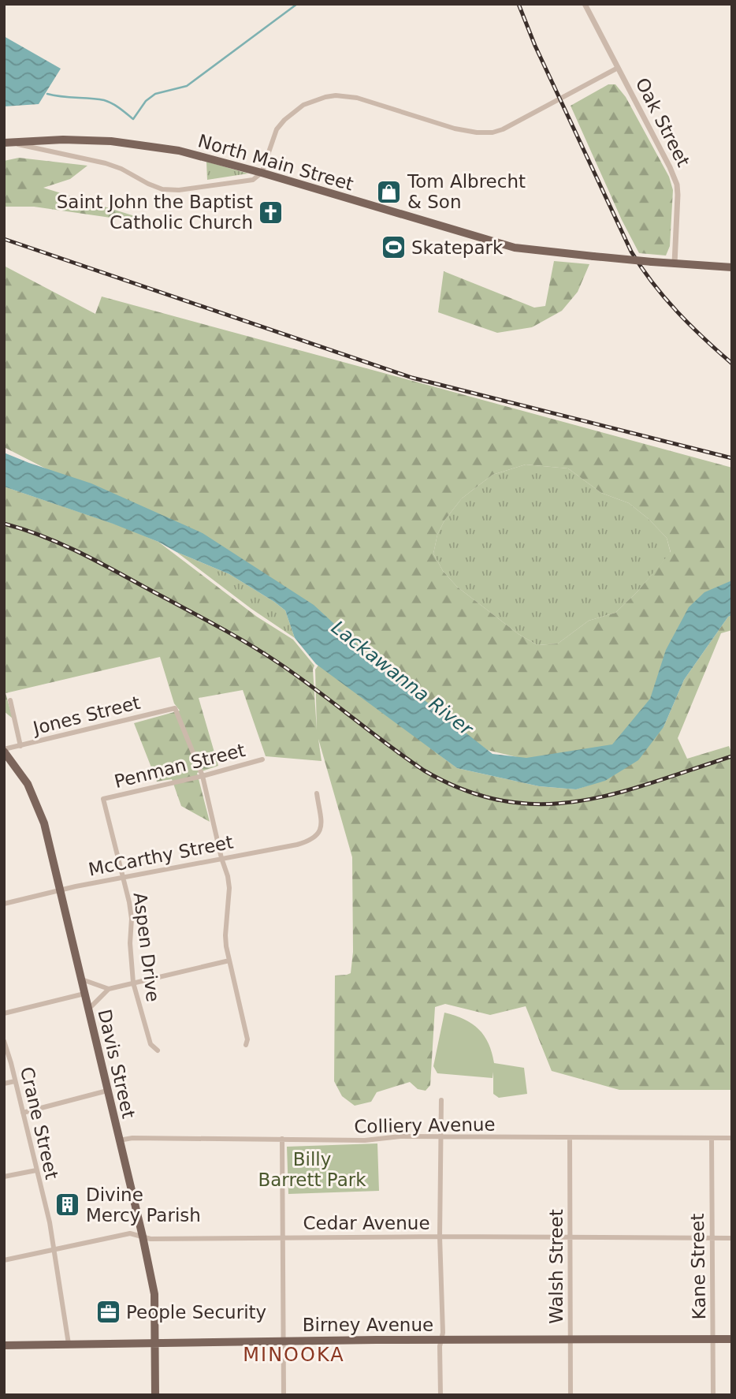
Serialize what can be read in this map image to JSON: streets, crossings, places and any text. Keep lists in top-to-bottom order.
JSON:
{
  "streets": {
    "main road": ["North Main Street", "Davis Street", "Birney Avenue"],
    "street": [
      "Oak Street",
      "Jones Street",
      "Penman Street",
      "McCarthy Street",
      "Aspen Drive",
      "Crane Street",
      "Colliery Avenue",
      "Cedar Avenue",
      "Walsh Street",
      "Kane Street"
    ]
  },
  "crossings": [
    ["Oak Street", "North Main Street"],
    ["Jones Street", "Penman Street"],
    ["Jones Street", "Davis Street"],
    ["Penman Street", "Aspen Drive"],
    ["McCarthy Street", "Aspen Drive"],
    ["McCarthy Street", "Davis Street"],
    ["Davis Street", "Colliery Avenue"],
    ["Davis Street", "Cedar Avenue"],
    ["Davis Street", "Birney Avenue"],
    ["Crane Street", "Cedar Avenue"],
    ["Crane Street", "Birney Avenue"],
    ["Colliery Avenue", "Walsh Street"],
    ["Colliery Avenue", "Kane Street"],
    ["Cedar Avenue", "Walsh Street"],
    ["Cedar Avenue", "Kane Street"],
    ["Walsh Street", "Birney Avenue"],
    ["Kane Street", "Birney Avenue"]
  ],
  "districts": ["MINOOKA"],
  "water": ["Lackawanna River"],
  "parks": ["Billy Barrett Park"],
  "places": {
    "shop": ["Tom Albrecht & Son"],
    "church": ["Saint John the Baptist Catholic Church"],
    "sports": ["Skatepark"],
    "building": ["Divine Mercy Parish"],
    "office": ["People Security"]
  }
}
